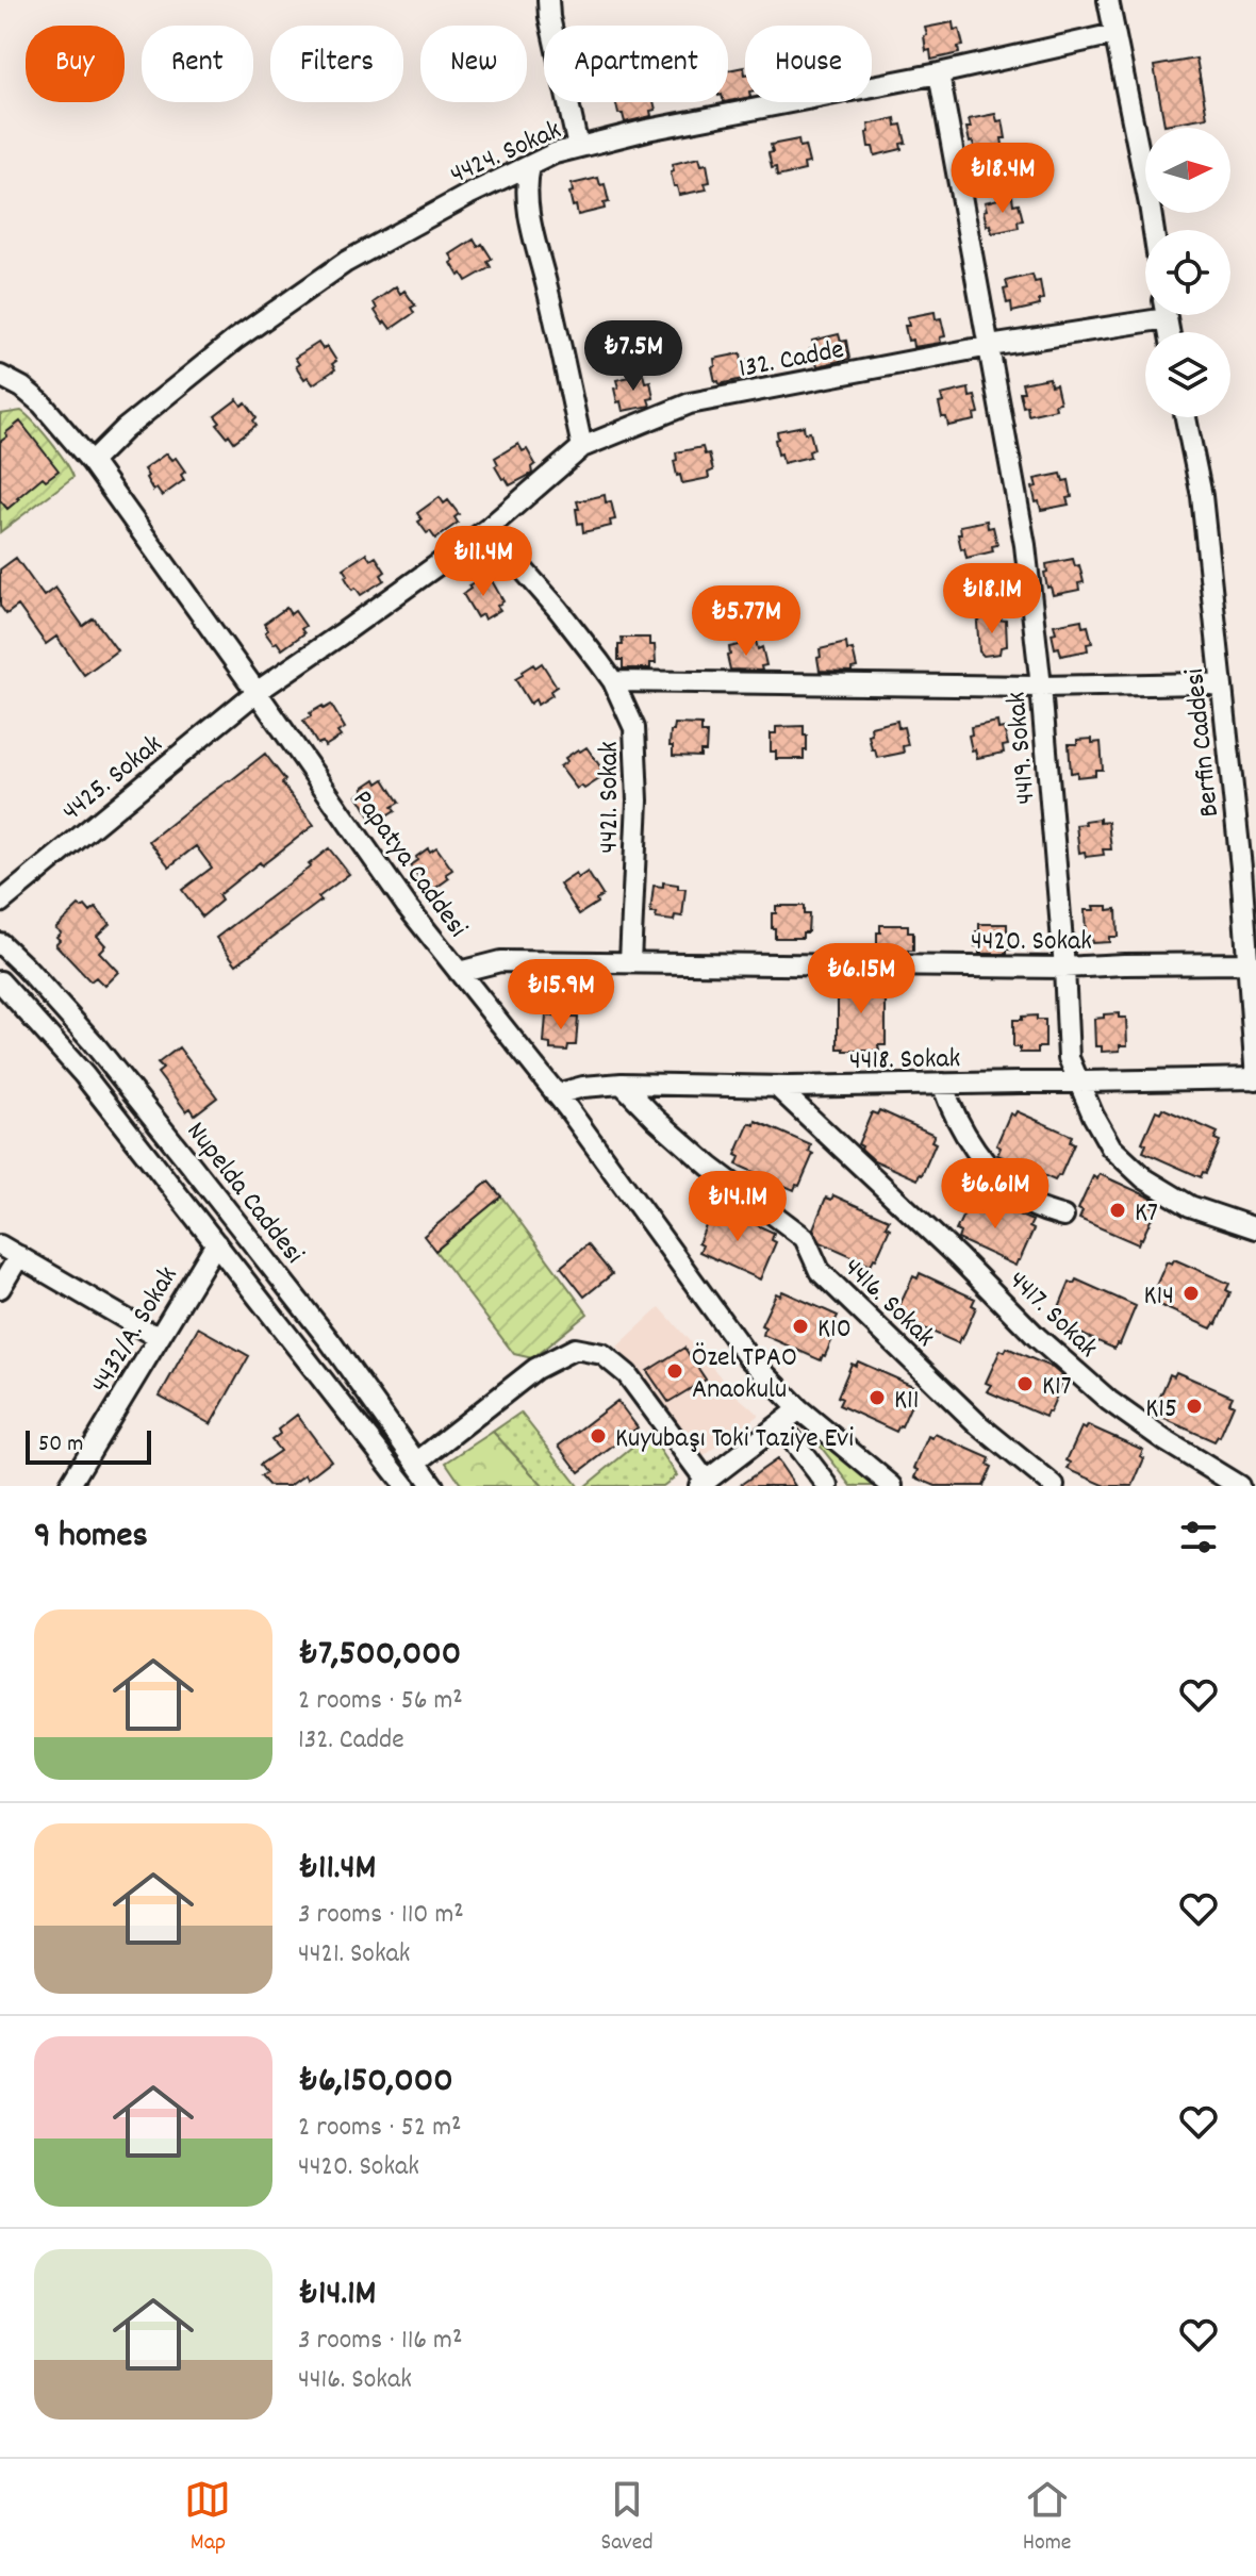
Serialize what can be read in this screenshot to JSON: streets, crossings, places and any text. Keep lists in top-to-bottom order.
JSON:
{
  "streets": {
    "street": [
      "4424. Sokak",
      "132. Cadde",
      "Berfin Caddesi",
      "4419. Sokak",
      "4425. Sokak",
      "4421. Sokak",
      "Papatya Caddesi",
      "4420. Sokak",
      "4418. Sokak",
      "Nupelda Caddesi",
      "4416. Sokak",
      "4417. Sokak",
      "4432/A. Sokak"
    ]
  },
  "crossings": [
    ["4424. Sokak", "4419. Sokak"],
    ["4424. Sokak", "Papatya Caddesi"],
    ["132. Cadde", "4419. Sokak"],
    ["132. Cadde", "4425. Sokak"],
    ["132. Cadde", "4421. Sokak"],
    ["132. Cadde", "Papatya Caddesi"],
    ["Berfin Caddesi", "4420. Sokak"],
    ["Berfin Caddesi", "4418. Sokak"],
    ["4419. Sokak", "4420. Sokak"],
    ["4419. Sokak", "4418. Sokak"],
    ["4425. Sokak", "Papatya Caddesi"],
    ["4421. Sokak", "4420. Sokak"],
    ["Papatya Caddesi", "4420. Sokak"],
    ["Papatya Caddesi", "4418. Sokak"],
    ["4418. Sokak", "4416. Sokak"],
    ["4418. Sokak", "4417. Sokak"],
    ["Nupelda Caddesi", "4432/A. Sokak"]
  ],
  "places": [
    "K7",
    "K14",
    "K10",
    "Özel TPAO Anaokulu",
    "K17",
    "K11",
    "K15",
    "Kuyubaşı Toki Taziye Evi"
  ],
  "scale_bar": "50 m",
  "north": "right",
  "page": {
    "chip": [
      "Buy",
      "Rent",
      "Filters",
      "New",
      "Apartment",
      "House"
    ],
    "price": [
      "₺18.4M",
      "₺7.5M",
      "₺11.4M",
      "₺18.1M",
      "₺5.77M",
      "₺6.15M",
      "₺15.9M",
      "₺6.61M",
      "₺14.1M"
    ],
    "scale": "50 m",
    "heading": "9 homes",
    "list": [
      {
        "name": "₺7,500,000",
        "note": "2 rooms · 56 m² · 132. Cadde"
      },
      {
        "name": "₺11.4M",
        "note": "3 rooms · 110 m² · 4421. Sokak"
      },
      {
        "name": "₺6,150,000",
        "note": "2 rooms · 52 m² · 4420. Sokak"
      },
      {
        "name": "₺14.1M",
        "note": "3 rooms · 116 m² · 4416. Sokak"
      }
    ],
    "tabs": ["Map", "Saved", "Home"]
  }
}
